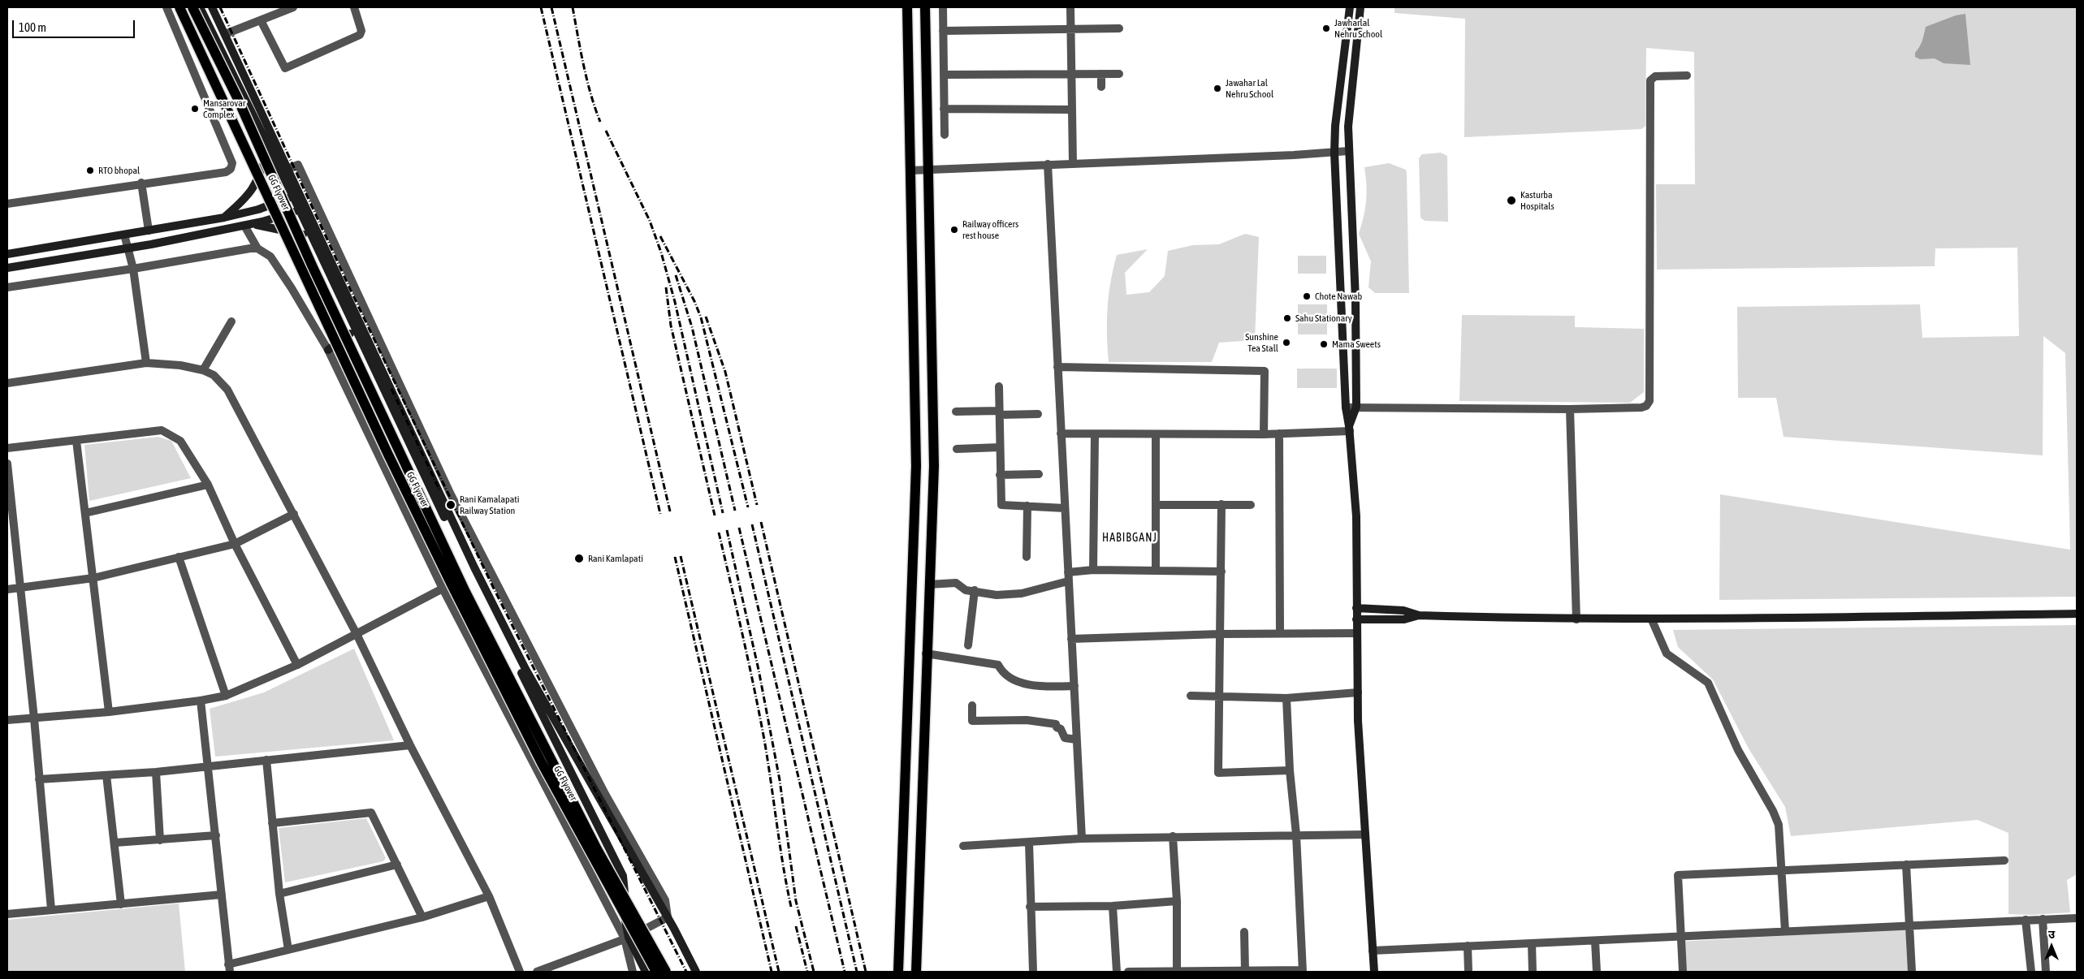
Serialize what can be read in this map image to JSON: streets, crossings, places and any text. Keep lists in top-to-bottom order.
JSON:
{
  "streets": {
    "main road": ["GG Flyover"]
  },
  "districts": ["HABIBGANJ"],
  "places": [
    "Jawharlal Nehru School",
    "Jawahar Lal Nehru School",
    "Mansarovar Complex",
    "RTO bhopal",
    "Kasturba Hospitals",
    "Railway officers rest house",
    "Chote Nawab",
    "Sahu Stationary",
    "Sunshine Tea Stall",
    "Mama Sweets",
    "Rani Kamalapati Railway Station",
    "Rani Kamlapati"
  ],
  "scale_bar": "100 m",
  "north": "top"
}
